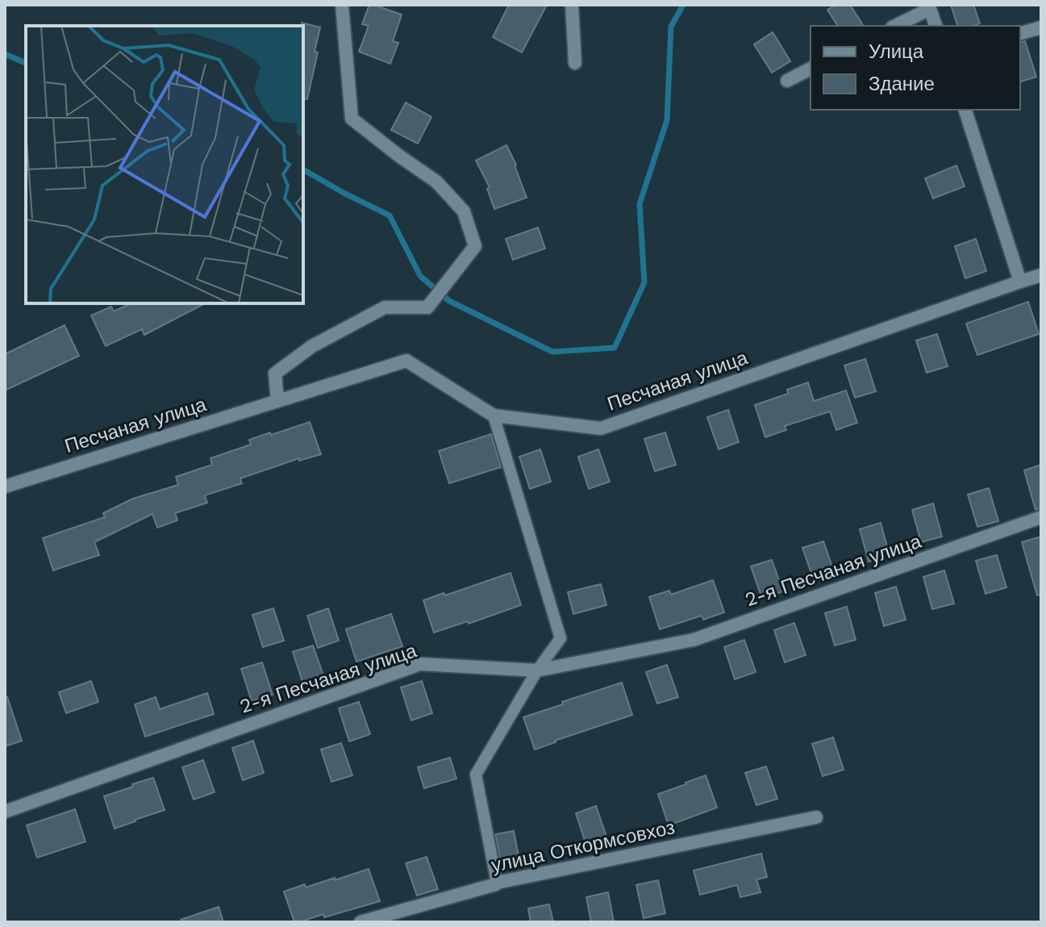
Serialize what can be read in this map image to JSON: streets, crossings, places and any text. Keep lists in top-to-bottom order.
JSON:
{
  "streets": {
    "street": ["Песчаная улица", "2-я Песчаная улица", "улица Откормсовхоз"]
  },
  "legend": ["Улица", "Здание"]
}
